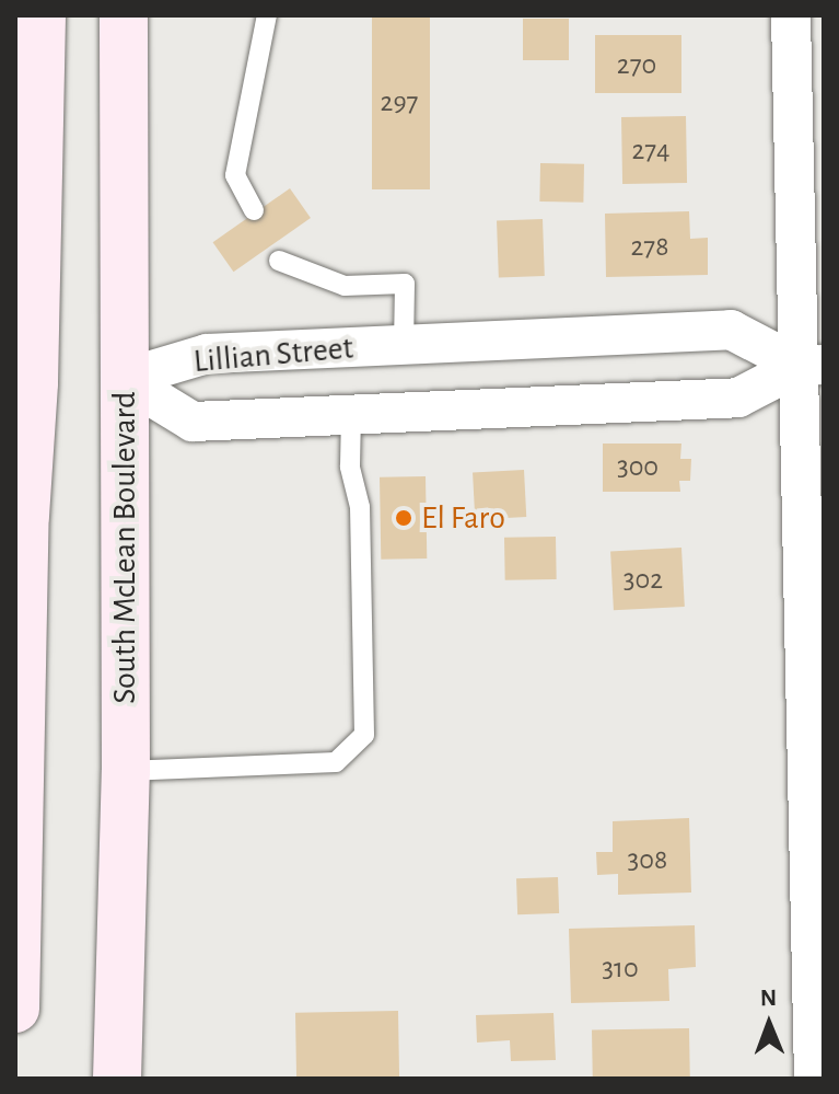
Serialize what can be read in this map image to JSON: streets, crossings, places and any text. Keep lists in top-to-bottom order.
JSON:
{
  "streets": {
    "main road": ["South McLean Boulevard"],
    "street": ["Lillian Street"]
  },
  "crossings": [
    ["Lillian Street", "South McLean Boulevard"]
  ],
  "places": ["El Faro"],
  "house_numbers": [
    "270",
    "297",
    "274",
    "278",
    "300",
    "302",
    "308",
    "310"
  ],
  "north": "top"
}
